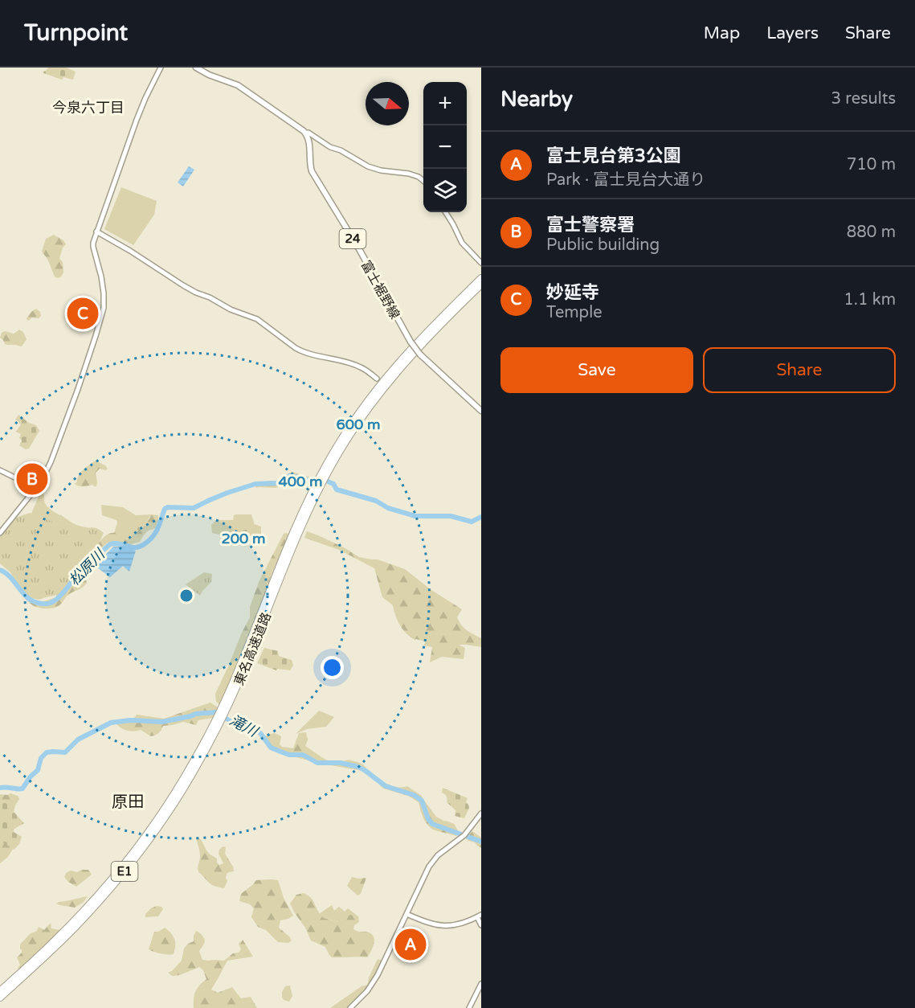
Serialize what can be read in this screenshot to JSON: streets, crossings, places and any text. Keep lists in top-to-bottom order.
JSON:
{
  "streets": {
    "highway": ["東名高速道路", "E1"],
    "main road": ["24", "富士裾野線"]
  },
  "districts": ["今泉六丁目", "原田"],
  "water": ["松原川", "滝川"],
  "north": "right",
  "page": {
    "header": "Turnpoint",
    "nav": ["Map", "Layers", "Share"],
    "heading": ["Nearby", "3 results"],
    "map_buttons": ["+", "−"],
    "list": [
      {
        "mark": "A",
        "name": "富士見台第3公園",
        "note": "Park · 富士見台大通り",
        "value": "710 m"
      },
      {
        "mark": "B",
        "name": "富士警察署",
        "note": "Public building",
        "value": "880 m"
      },
      {
        "mark": "C",
        "name": "妙延寺",
        "note": "Temple",
        "value": "1.1 km"
      }
    ],
    "pins": ["C", "B", "A"],
    "buttons": ["Save", "Share"]
  },
  "rings": ["600 m", "400 m", "200 m"]
}
